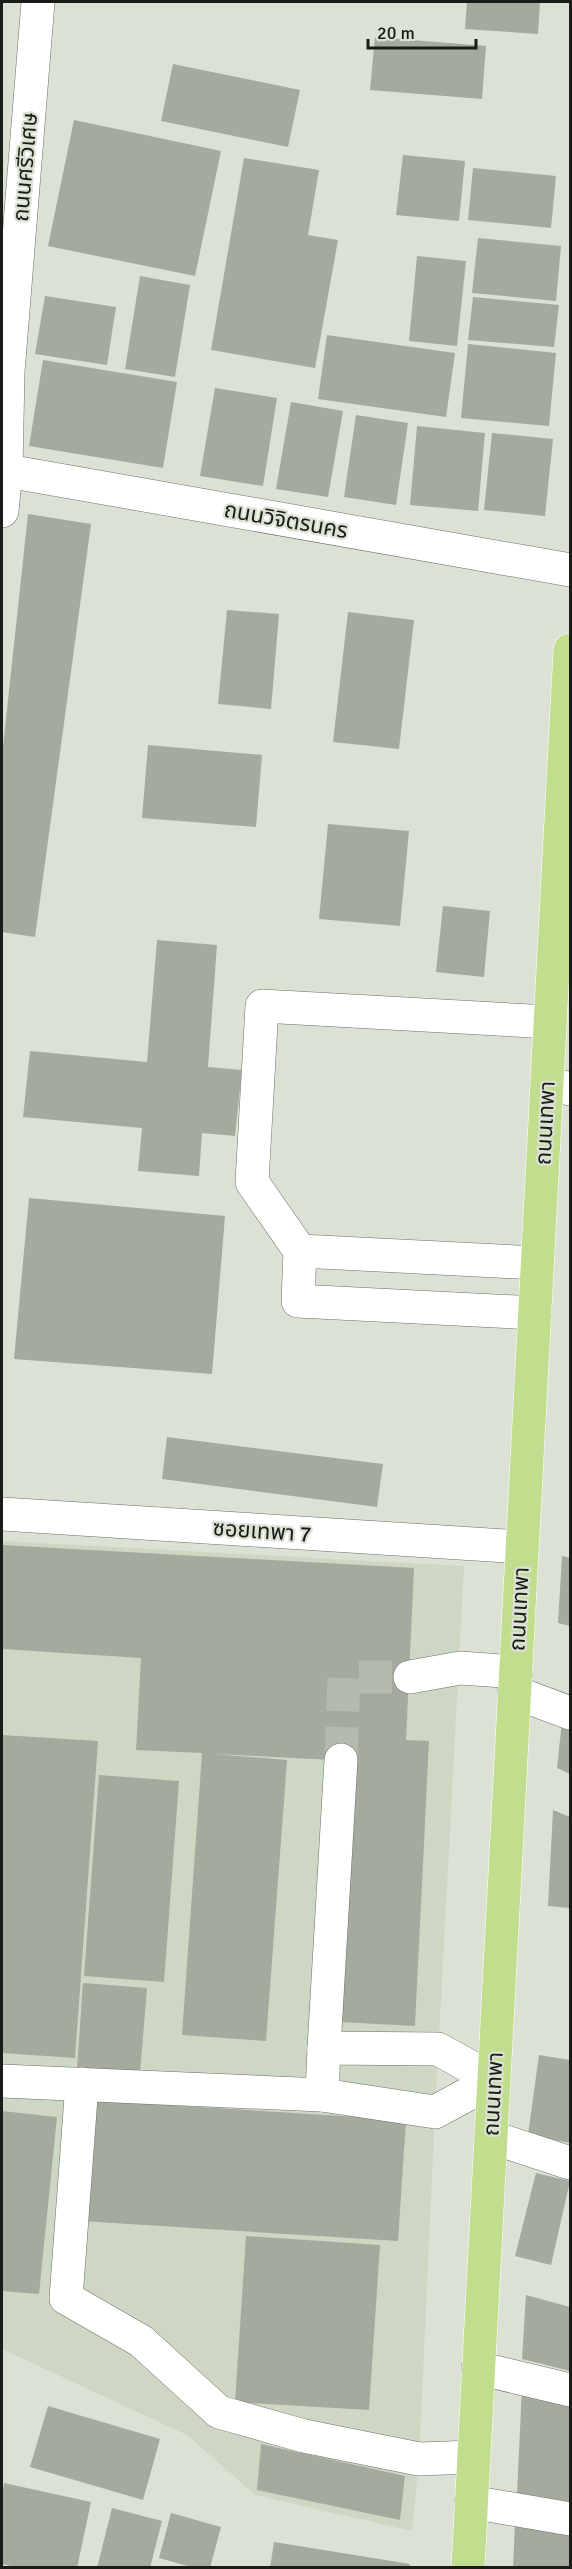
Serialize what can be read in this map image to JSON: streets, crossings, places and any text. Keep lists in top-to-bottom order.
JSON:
{
  "streets": {
    "main road": ["ถนนเทพา"],
    "street": ["ถนนศรีวิเศษ", "ถนนวิจิตรนคร", "ซอยเทพา 7"]
  },
  "crossings": [
    ["ถนนศรีวิเศษ", "ถนนวิจิตรนคร"],
    ["ถนนเทพา", "ซอยเทพา 7"]
  ],
  "scale_bar": "20 m"
}
